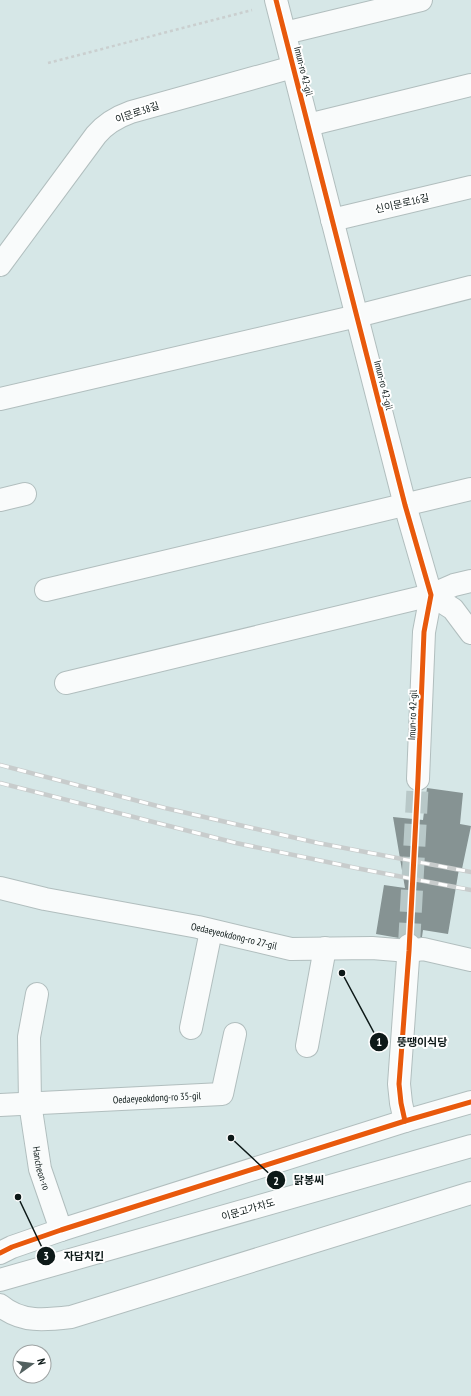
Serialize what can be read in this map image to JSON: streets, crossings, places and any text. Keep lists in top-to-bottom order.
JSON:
{
  "streets": {
    "street": [
      "Imun-ro 42-gil",
      "이문로38길",
      "신이문로16길",
      "Oedaeyeokdong-ro 27-gil",
      "Oedaeyeokdong-ro 35-gil",
      "Hancheon-ro",
      "이문고가차도"
    ]
  },
  "crossings": [
    ["Imun-ro 42-gil", "이문로38길"],
    ["Imun-ro 42-gil", "신이문로16길"],
    ["Oedaeyeokdong-ro 35-gil", "Hancheon-ro"]
  ],
  "places": ["뚱땡이식당", "닭봉씨", "자담치킨"],
  "north": "right"
}
